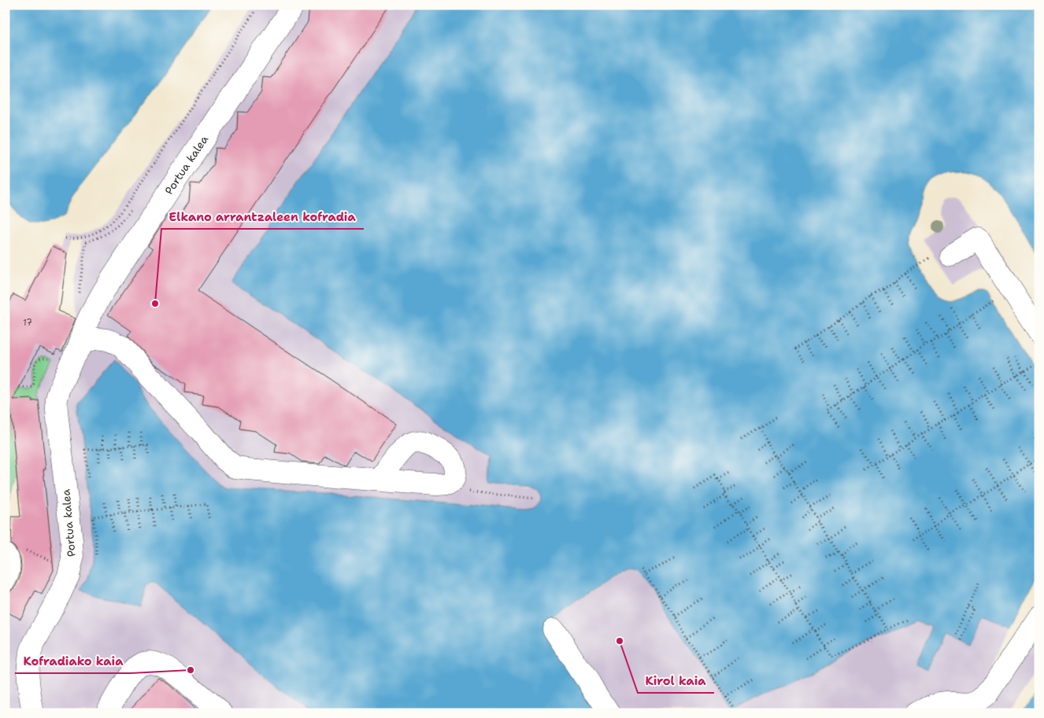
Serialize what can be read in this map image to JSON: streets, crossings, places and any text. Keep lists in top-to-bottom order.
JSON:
{
  "streets": {
    "street": ["Portua kalea"]
  },
  "places": ["Elkano arrantzaleen kofradia", "Kirol kaia", "Kofradiako kaia"],
  "house_numbers": ["17"]
}
